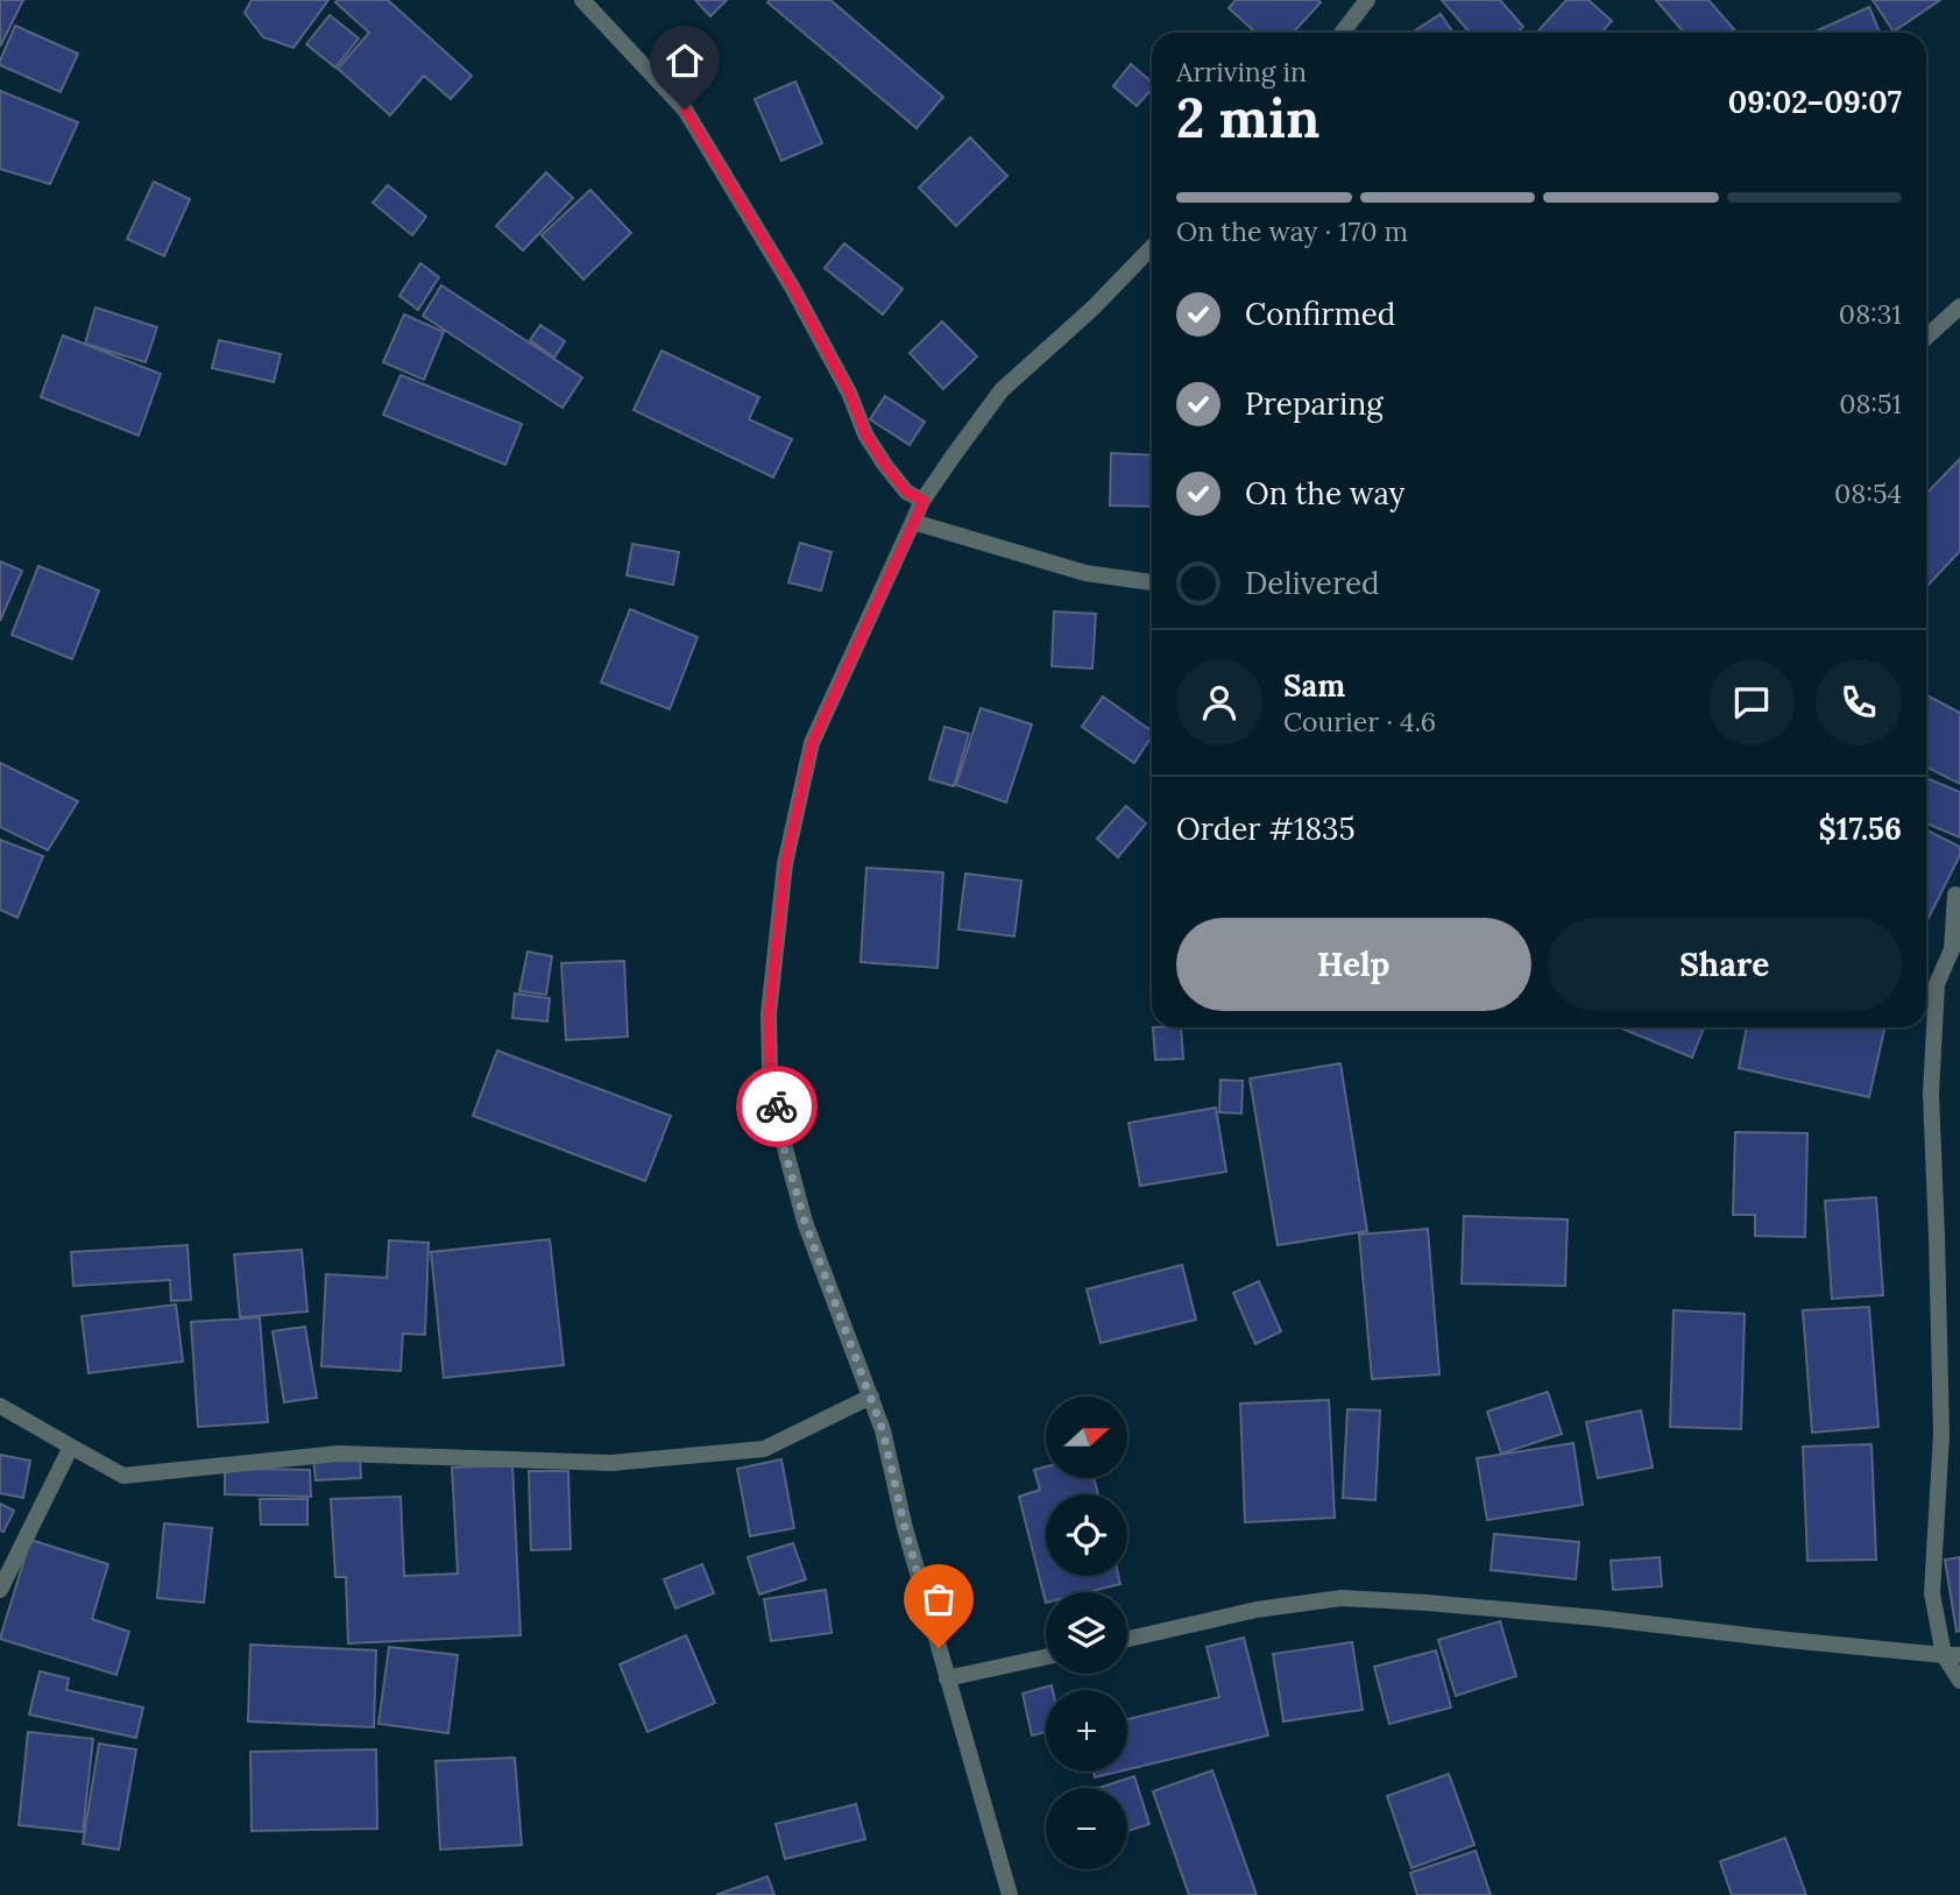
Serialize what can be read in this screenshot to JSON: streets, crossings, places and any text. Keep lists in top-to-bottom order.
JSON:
{
  "north": "right",
  "page": {
    "heading": ["2 min", "Arriving in", "09:02–09:07"],
    "panel": [
      "Sam",
      "Courier · 4.6",
      "Order #1835",
      "$17.56"
    ],
    "bar": "On the way · 170 m",
    "list": [
      ["Confirmed", "08:31"],
      ["Preparing", "08:51"],
      ["On the way", "08:54"],
      "Delivered"
    ],
    "buttons": ["Help", "Share"],
    "map_buttons": ["+", "−"]
  }
}
